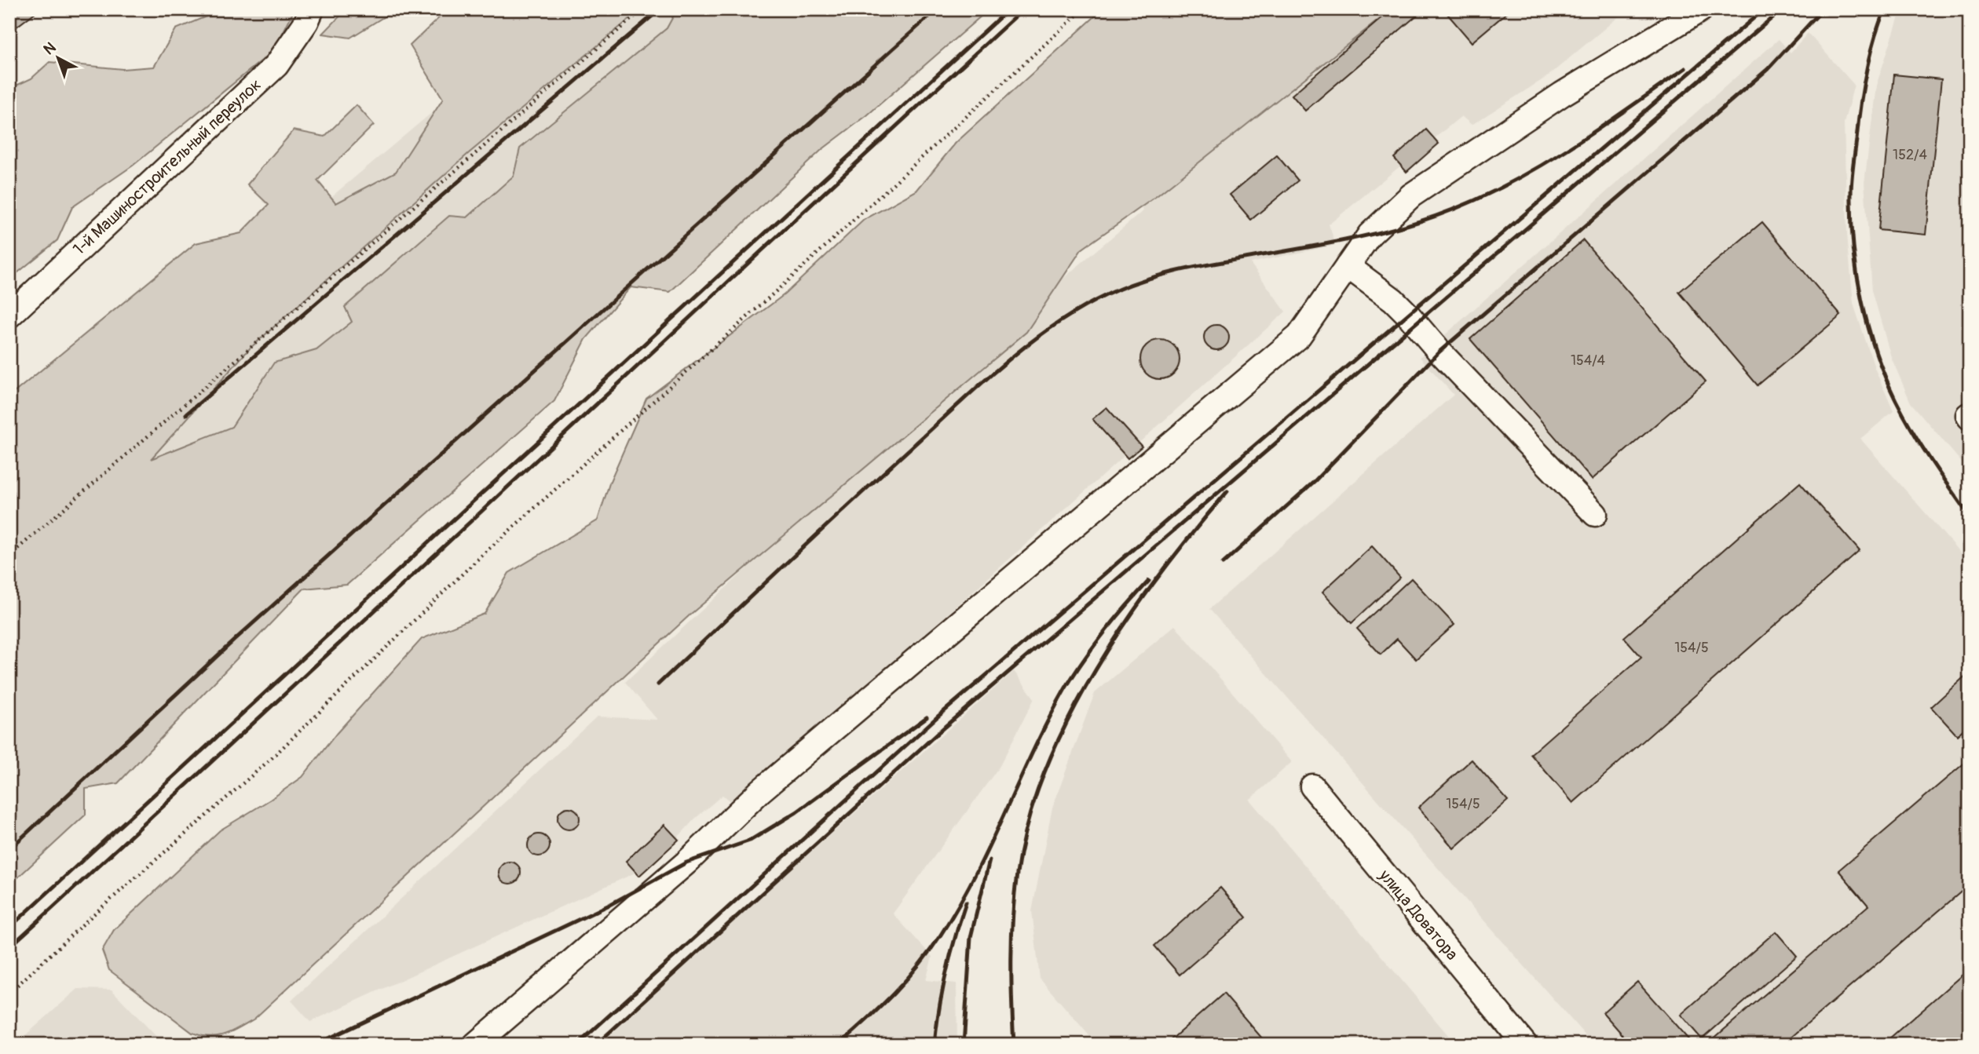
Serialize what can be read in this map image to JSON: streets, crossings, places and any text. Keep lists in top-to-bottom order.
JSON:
{
  "streets": {
    "street": ["1-й Машиностроительный переулок", "улица Доватора"]
  },
  "house_numbers": [
    "152/4",
    "154/4",
    "154/5",
    "154/5"
  ],
  "north": "top left"
}
